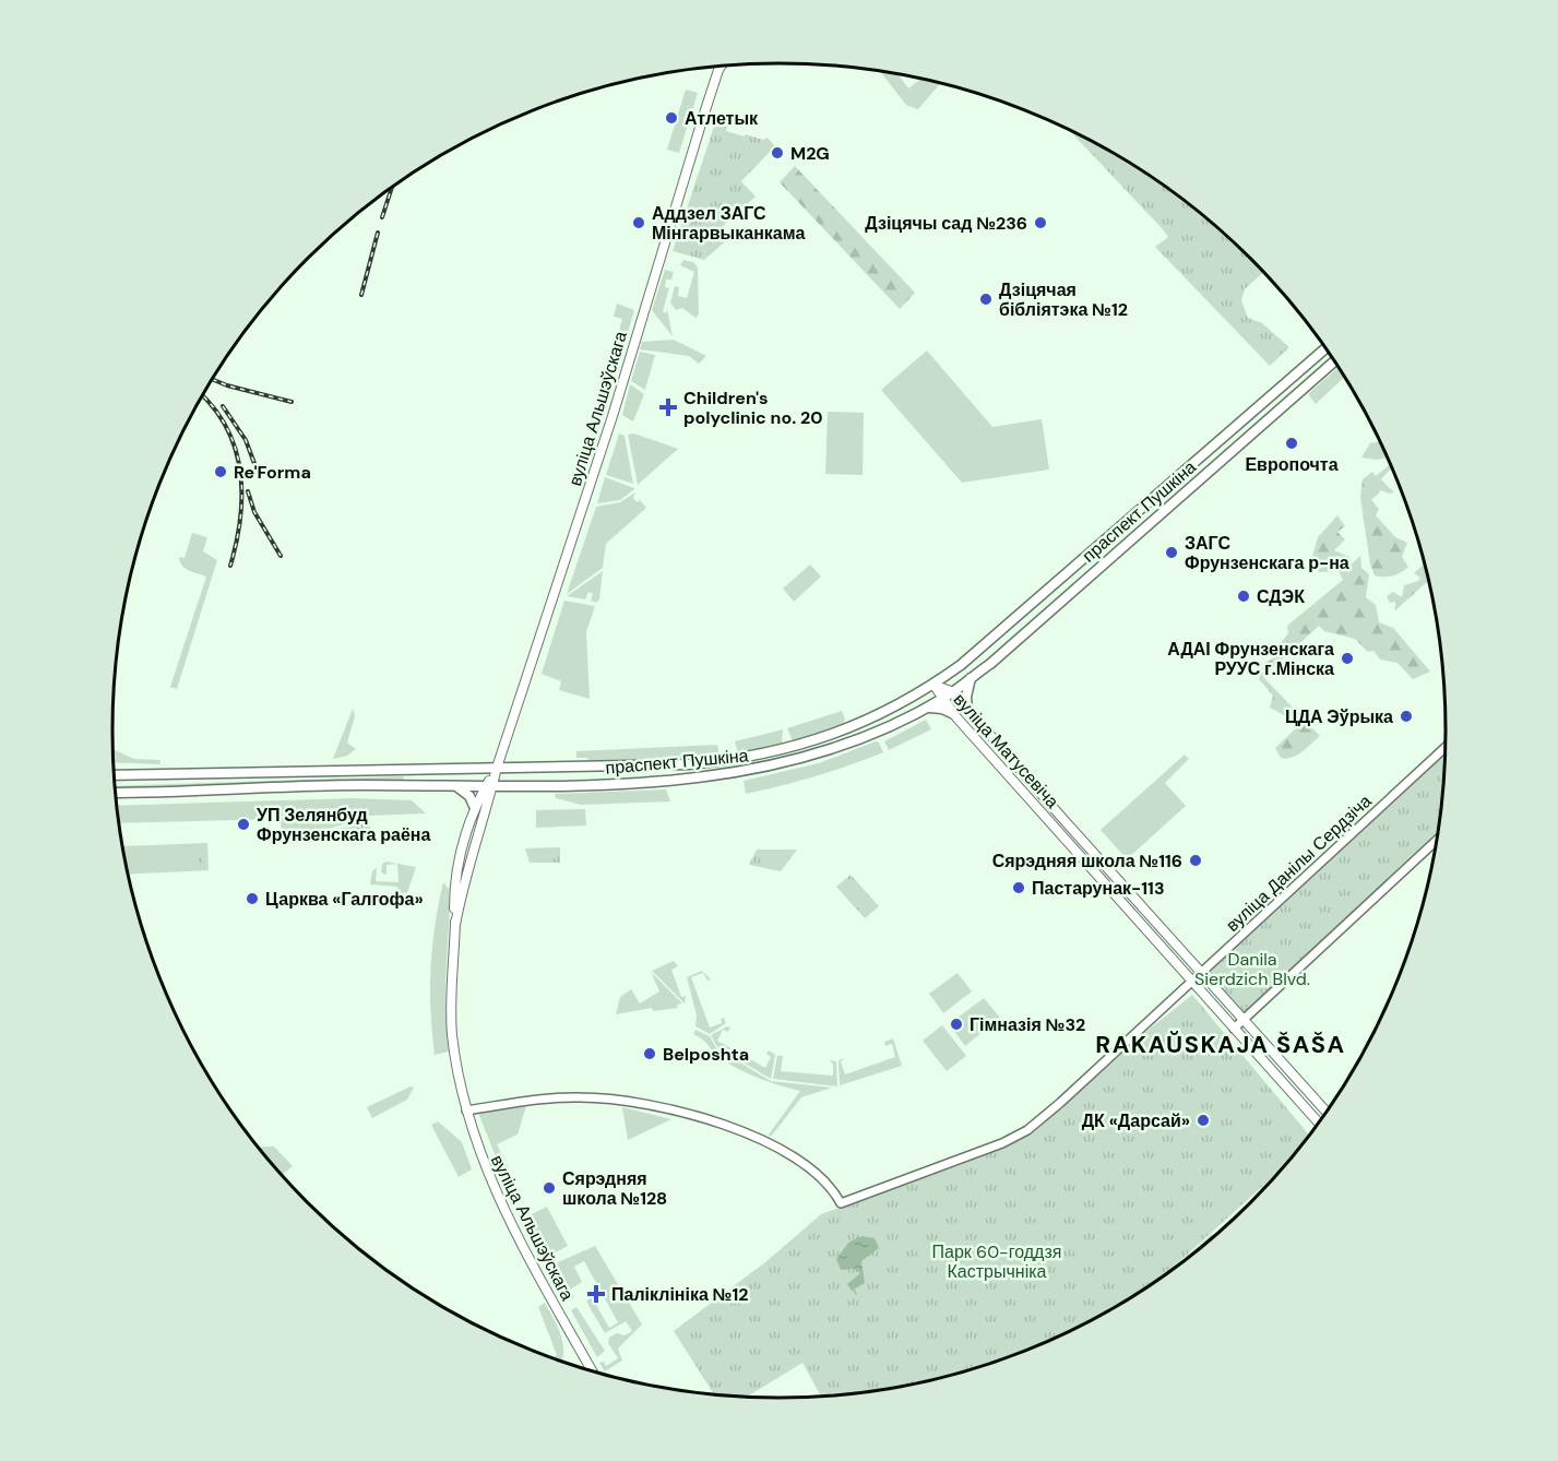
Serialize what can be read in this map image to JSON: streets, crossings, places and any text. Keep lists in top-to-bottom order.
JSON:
{
  "streets": {
    "main road": ["вуліца Альшэўскага", "праспект Пушкіна", "вуліца Матусевіча"],
    "street": ["вуліца Данілы Сердзіча"]
  },
  "crossings": [
    ["вуліца Альшэўскага", "праспект Пушкіна"],
    ["вуліца Альшэўскага", "вуліца Данілы Сердзіча"],
    ["праспект Пушкіна", "вуліца Матусевіча"],
    ["вуліца Матусевіча", "вуліца Данілы Сердзіча"]
  ],
  "districts": ["RAKAŬSKAJA ŠAŠA"],
  "parks": ["Danila Sierdzich Blvd.", "Парк 60-годдзя Кастрычніка"],
  "places": {
    "other": [
      "Атлетык",
      "M2G",
      "Аддзел ЗАГС Мінгарвыканкама",
      "Дзіцячы сад №236",
      "Дзіцячая бібліятэка №12",
      "Европочта",
      "Re'Forma",
      "ЗАГС Фрунзенскага р-на",
      "СДЭК",
      "АДАІ Фрунзенскага РУУС г.Мінска",
      "ЦДА Эўрыка",
      "УП Зелянбуд Фрунзенскага раёна",
      "Сярэдняя школа №116",
      "Пастарунак-113",
      "Царква «Галгофа»",
      "Гімназія №32",
      "Belposhta",
      "ДК «Дарсай»",
      "Сярэдняя школа №128"
    ],
    "health": ["Children's polyclinic no. 20", "Паліклініка №12"]
  }
}
